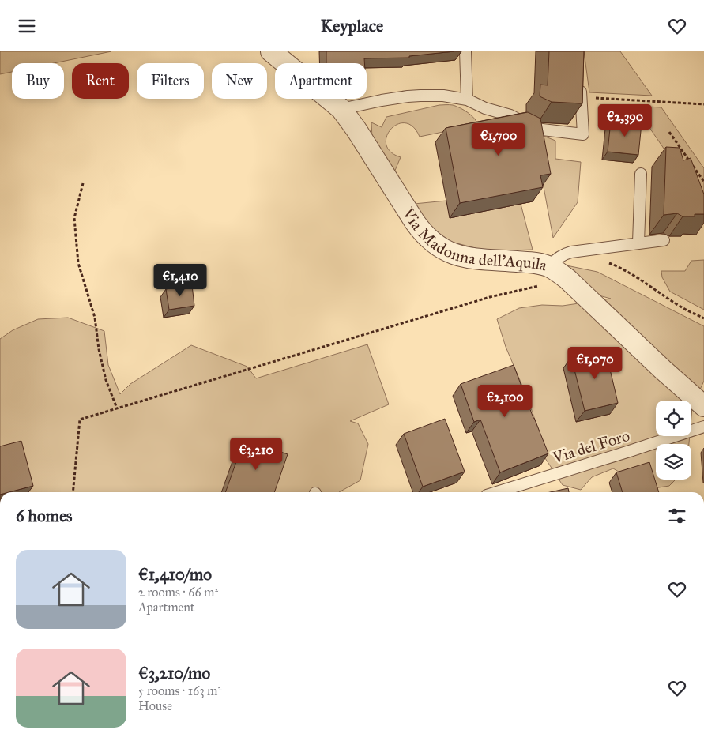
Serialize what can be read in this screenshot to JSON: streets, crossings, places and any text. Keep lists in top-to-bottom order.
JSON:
{
  "streets": {
    "street": ["Via Madonna dell'Aquila"],
    "lane": ["Via del Foro"]
  },
  "page": {
    "header": "Keyplace",
    "chip": [
      "Buy",
      "Rent",
      "Filters",
      "New",
      "Apartment"
    ],
    "price": [
      "€2,390",
      "€1,700",
      "€1,410",
      "€1,070",
      "€2,100",
      "€3,210"
    ],
    "heading": "6 homes",
    "list": [
      {
        "name": "€1,410/mo",
        "note": "2 rooms · 66 m² · Apartment"
      },
      {
        "name": "€3,210/mo",
        "note": "5 rooms · 163 m² · House"
      }
    ]
  }
}
